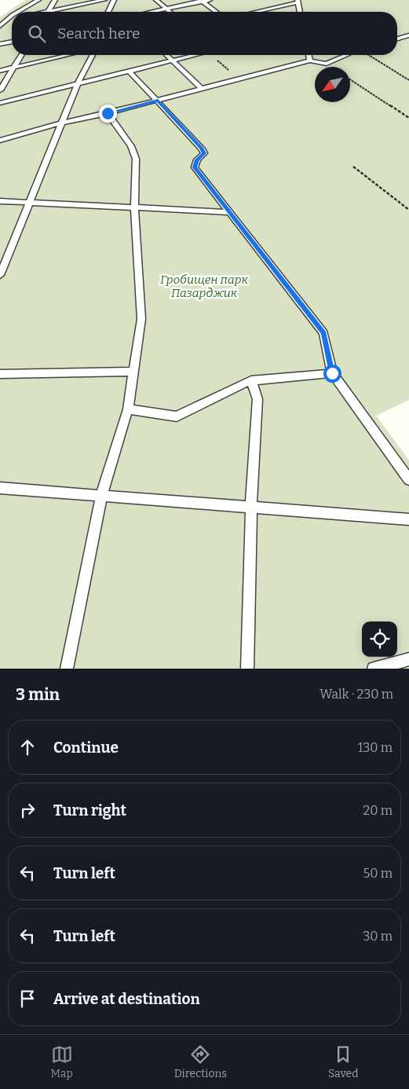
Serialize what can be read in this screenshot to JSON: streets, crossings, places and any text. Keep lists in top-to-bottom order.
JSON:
{
  "parks": ["Гробищен парк Пазарджик"],
  "north": "bottom left",
  "page": {
    "search": "Search here",
    "heading": ["3 min", "Walk · 230 m"],
    "list": [
      ["Continue", "130 m"],
      ["Turn right", "20 m"],
      ["Turn left", "50 m"],
      ["Turn left", "30 m"],
      "Arrive at destination"
    ],
    "nav": ["Map", "Directions", "Saved"]
  }
}
